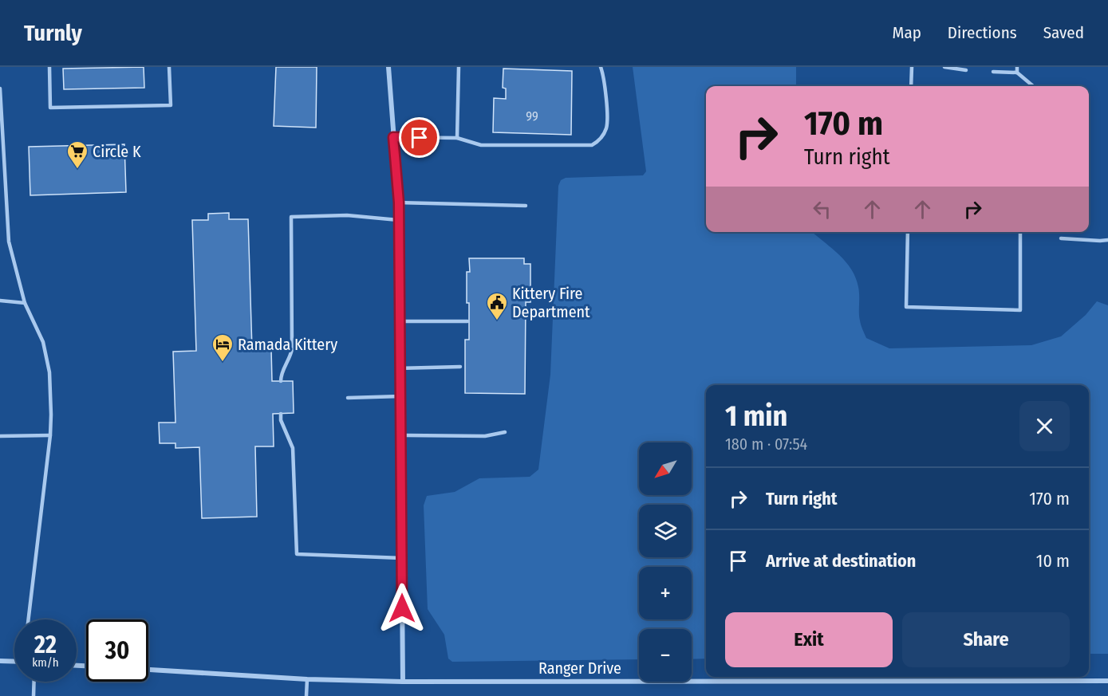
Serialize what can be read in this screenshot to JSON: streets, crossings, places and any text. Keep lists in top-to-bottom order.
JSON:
{
  "streets": {
    "street": ["Ranger Drive"]
  },
  "places": {
    "supermarket": ["Circle K"],
    "public building": ["Kittery Fire Department"],
    "hotel": ["Ramada Kittery"]
  },
  "house_numbers": ["99"],
  "north": "bottom left",
  "page": {
    "header": "Turnly",
    "nav": ["Map", "Directions", "Saved"],
    "turn": ["170 m", "Turn right"],
    "heading": ["1 min", "180 m · 07:54"],
    "map_buttons": ["+", "−"],
    "list": [
      {
        "name": "Turn right",
        "value": "170 m"
      },
      {
        "name": "Arrive at destination",
        "value": "10 m"
      }
    ],
    "buttons": ["Exit", "Share"],
    "speed": "22 km/h",
    "limit": "30"
  }
}
